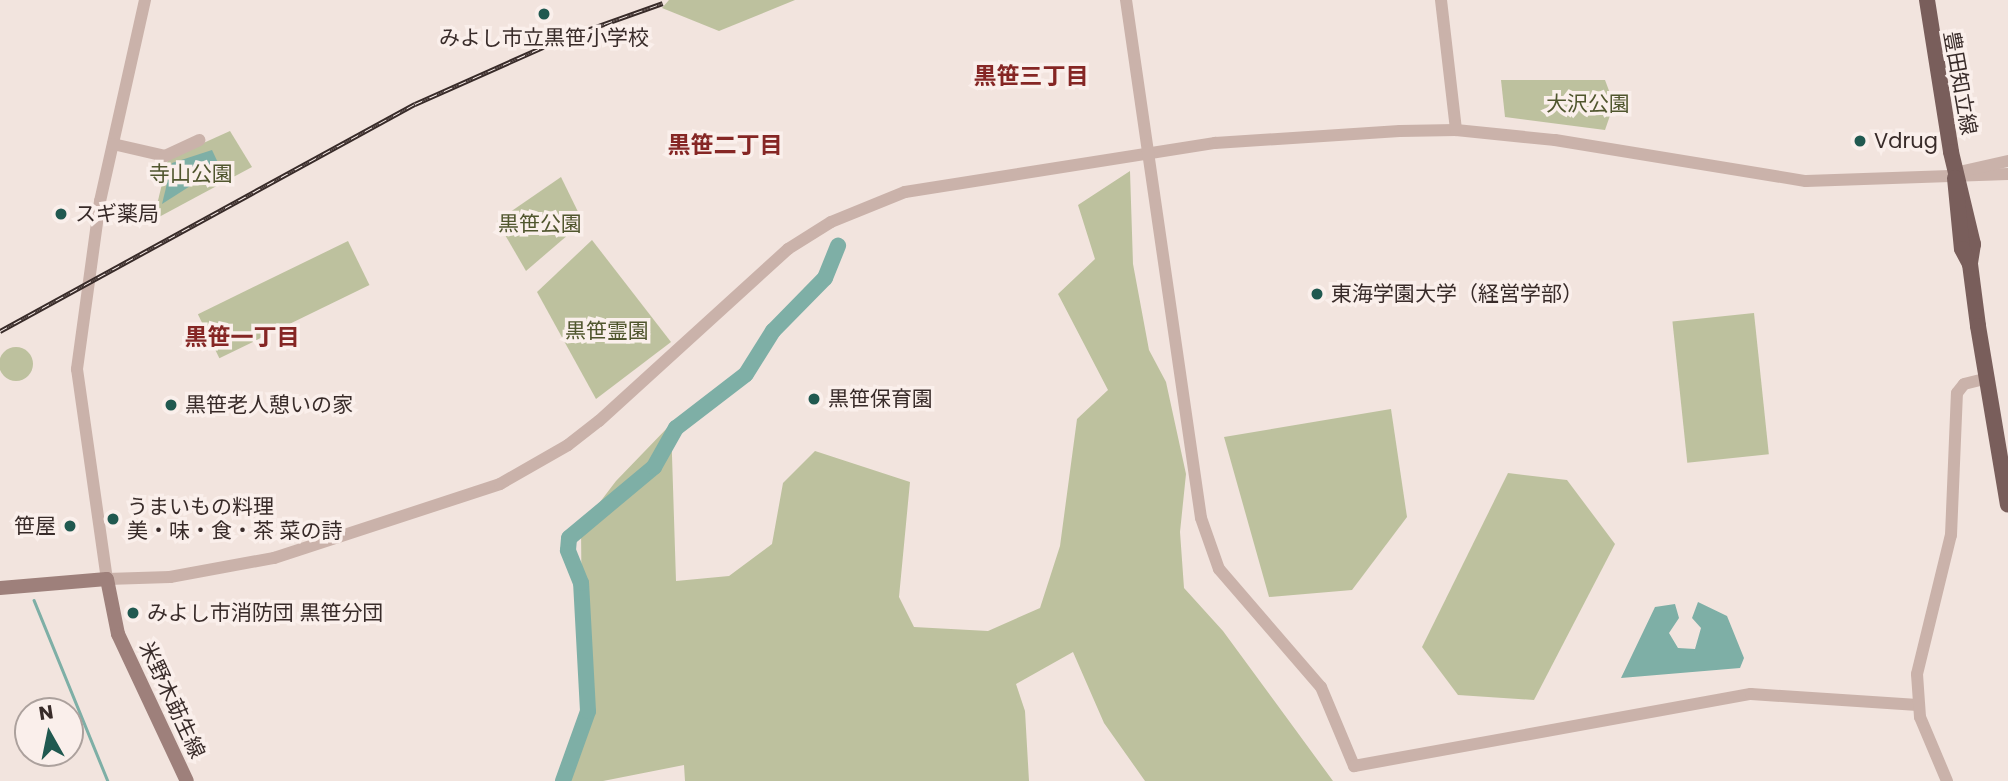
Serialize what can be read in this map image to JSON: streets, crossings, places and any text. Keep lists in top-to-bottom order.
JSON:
{
  "streets": {
    "main road": ["豊田知立線", "米野木莇生線"]
  },
  "districts": ["黒笹三丁目", "黒笹二丁目", "黒笹一丁目"],
  "parks": [
    "大沢公園",
    "寺山公園",
    "黒笹公園",
    "黒笹霊園"
  ],
  "places": [
    "みよし市立黒笹小学校",
    "Vdrug",
    "スギ薬局",
    "東海学園大学（経営学部）",
    "黒笹保育園",
    "黒笹老人憩いの家",
    "うまいもの料理 美・味・食・茶 菜の詩",
    "笹屋",
    "みよし市消防団 黒笹分団"
  ],
  "north": "top"
}
